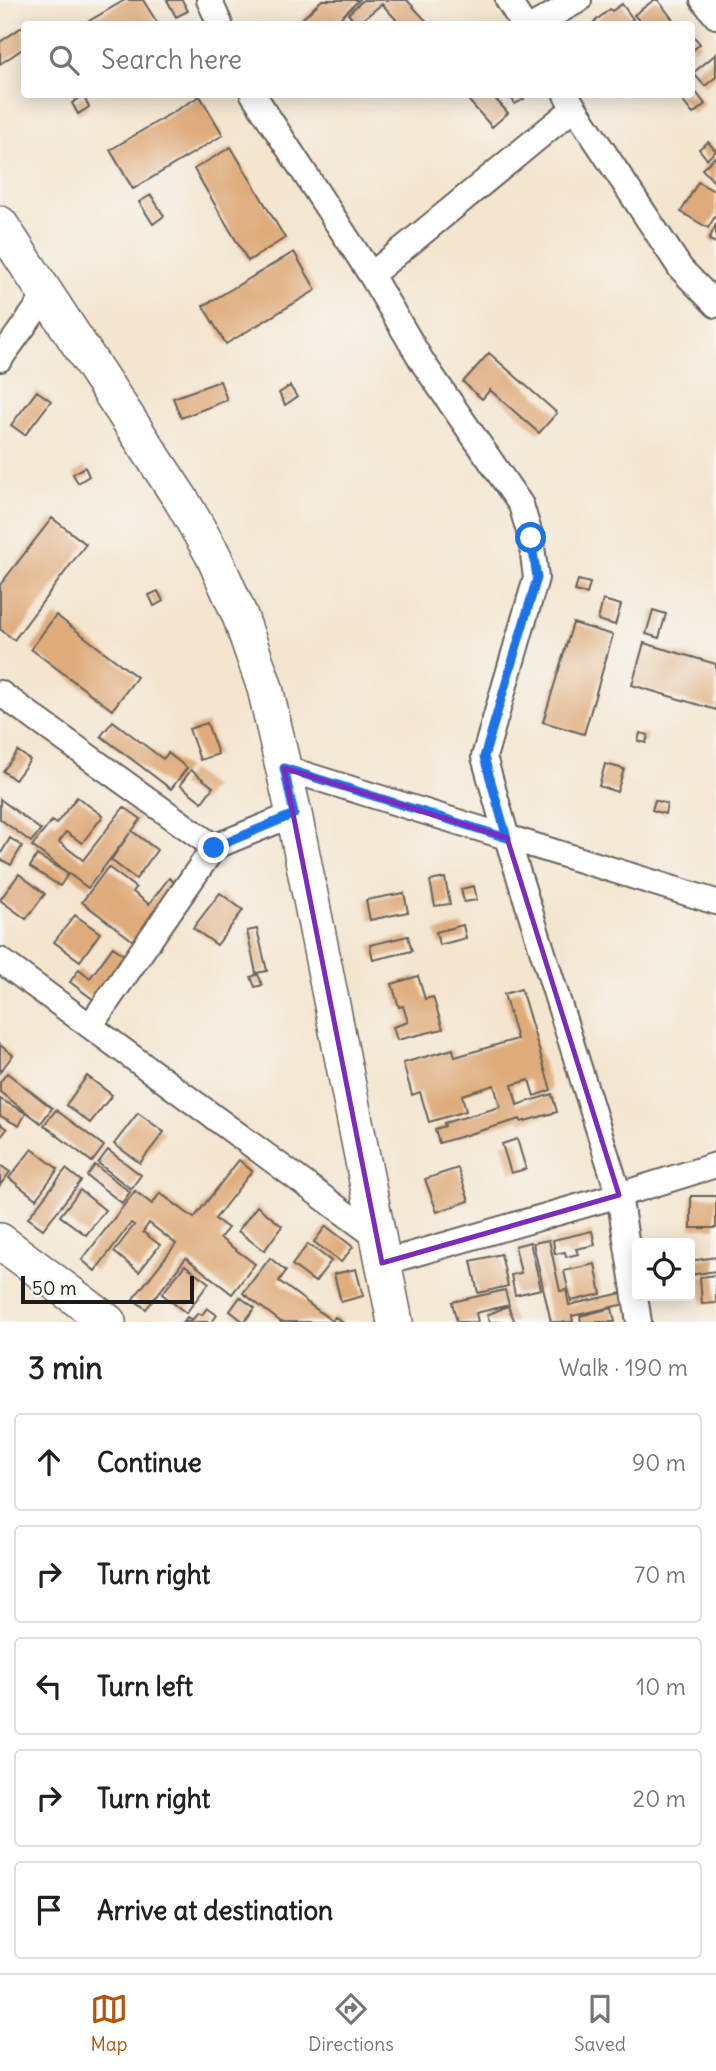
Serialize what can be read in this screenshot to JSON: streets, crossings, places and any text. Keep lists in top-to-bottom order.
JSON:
{
  "scale_bar": "50 m",
  "page": {
    "search": "Search here",
    "scale": "50 m",
    "heading": ["3 min", "Walk · 190 m"],
    "list": [
      ["Continue", "90 m"],
      ["Turn right", "70 m"],
      ["Turn left", "10 m"],
      ["Turn right", "20 m"],
      "Arrive at destination"
    ],
    "nav": ["Map", "Directions", "Saved"]
  }
}
